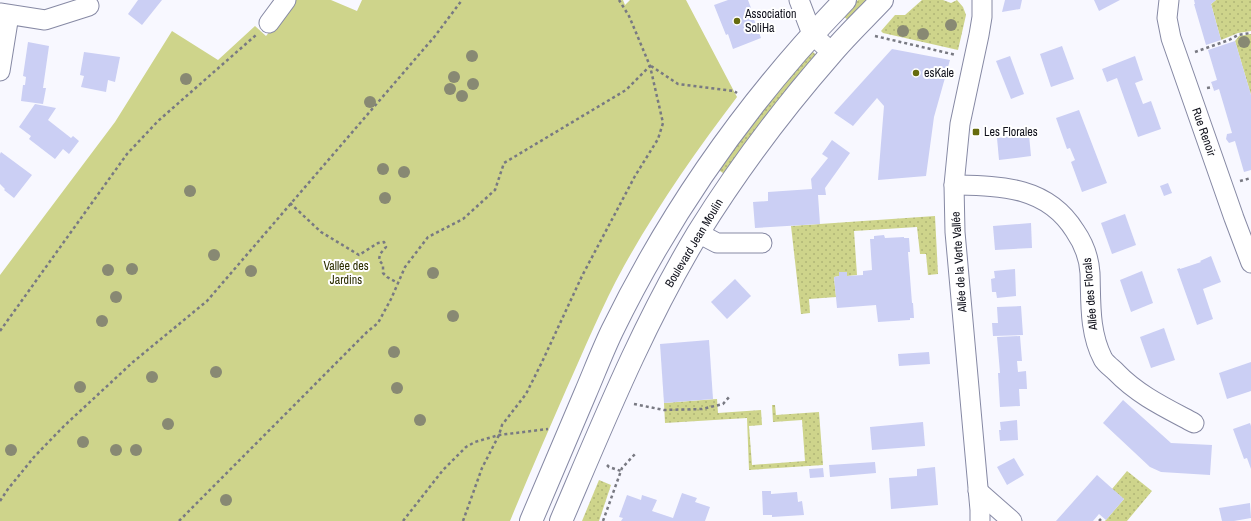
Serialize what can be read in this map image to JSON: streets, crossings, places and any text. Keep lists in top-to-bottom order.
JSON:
{
  "streets": {
    "main road": ["Boulevard Jean Moulin"],
    "street": ["Rue Renoir", "Allée de la Verte Vallée", "Allée des Florals"]
  },
  "crossings": [
    ["Allée de la Verte Vallée", "Allée des Florals"]
  ],
  "parks": ["Vallée des Jardins"],
  "places": {
    "other": ["Association SoliHa", "esKale"],
    "transit": ["Les Florales"]
  }
}
